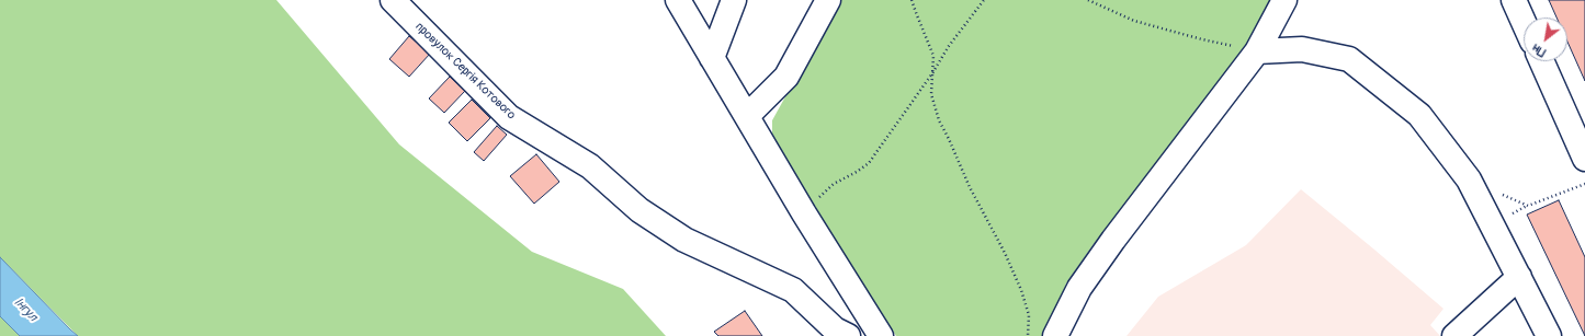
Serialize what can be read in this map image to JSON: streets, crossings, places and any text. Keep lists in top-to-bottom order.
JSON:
{
  "streets": {
    "street": ["провулок Сергія Котового"]
  },
  "water": ["Інгул"],
  "north": "bottom left"
}
